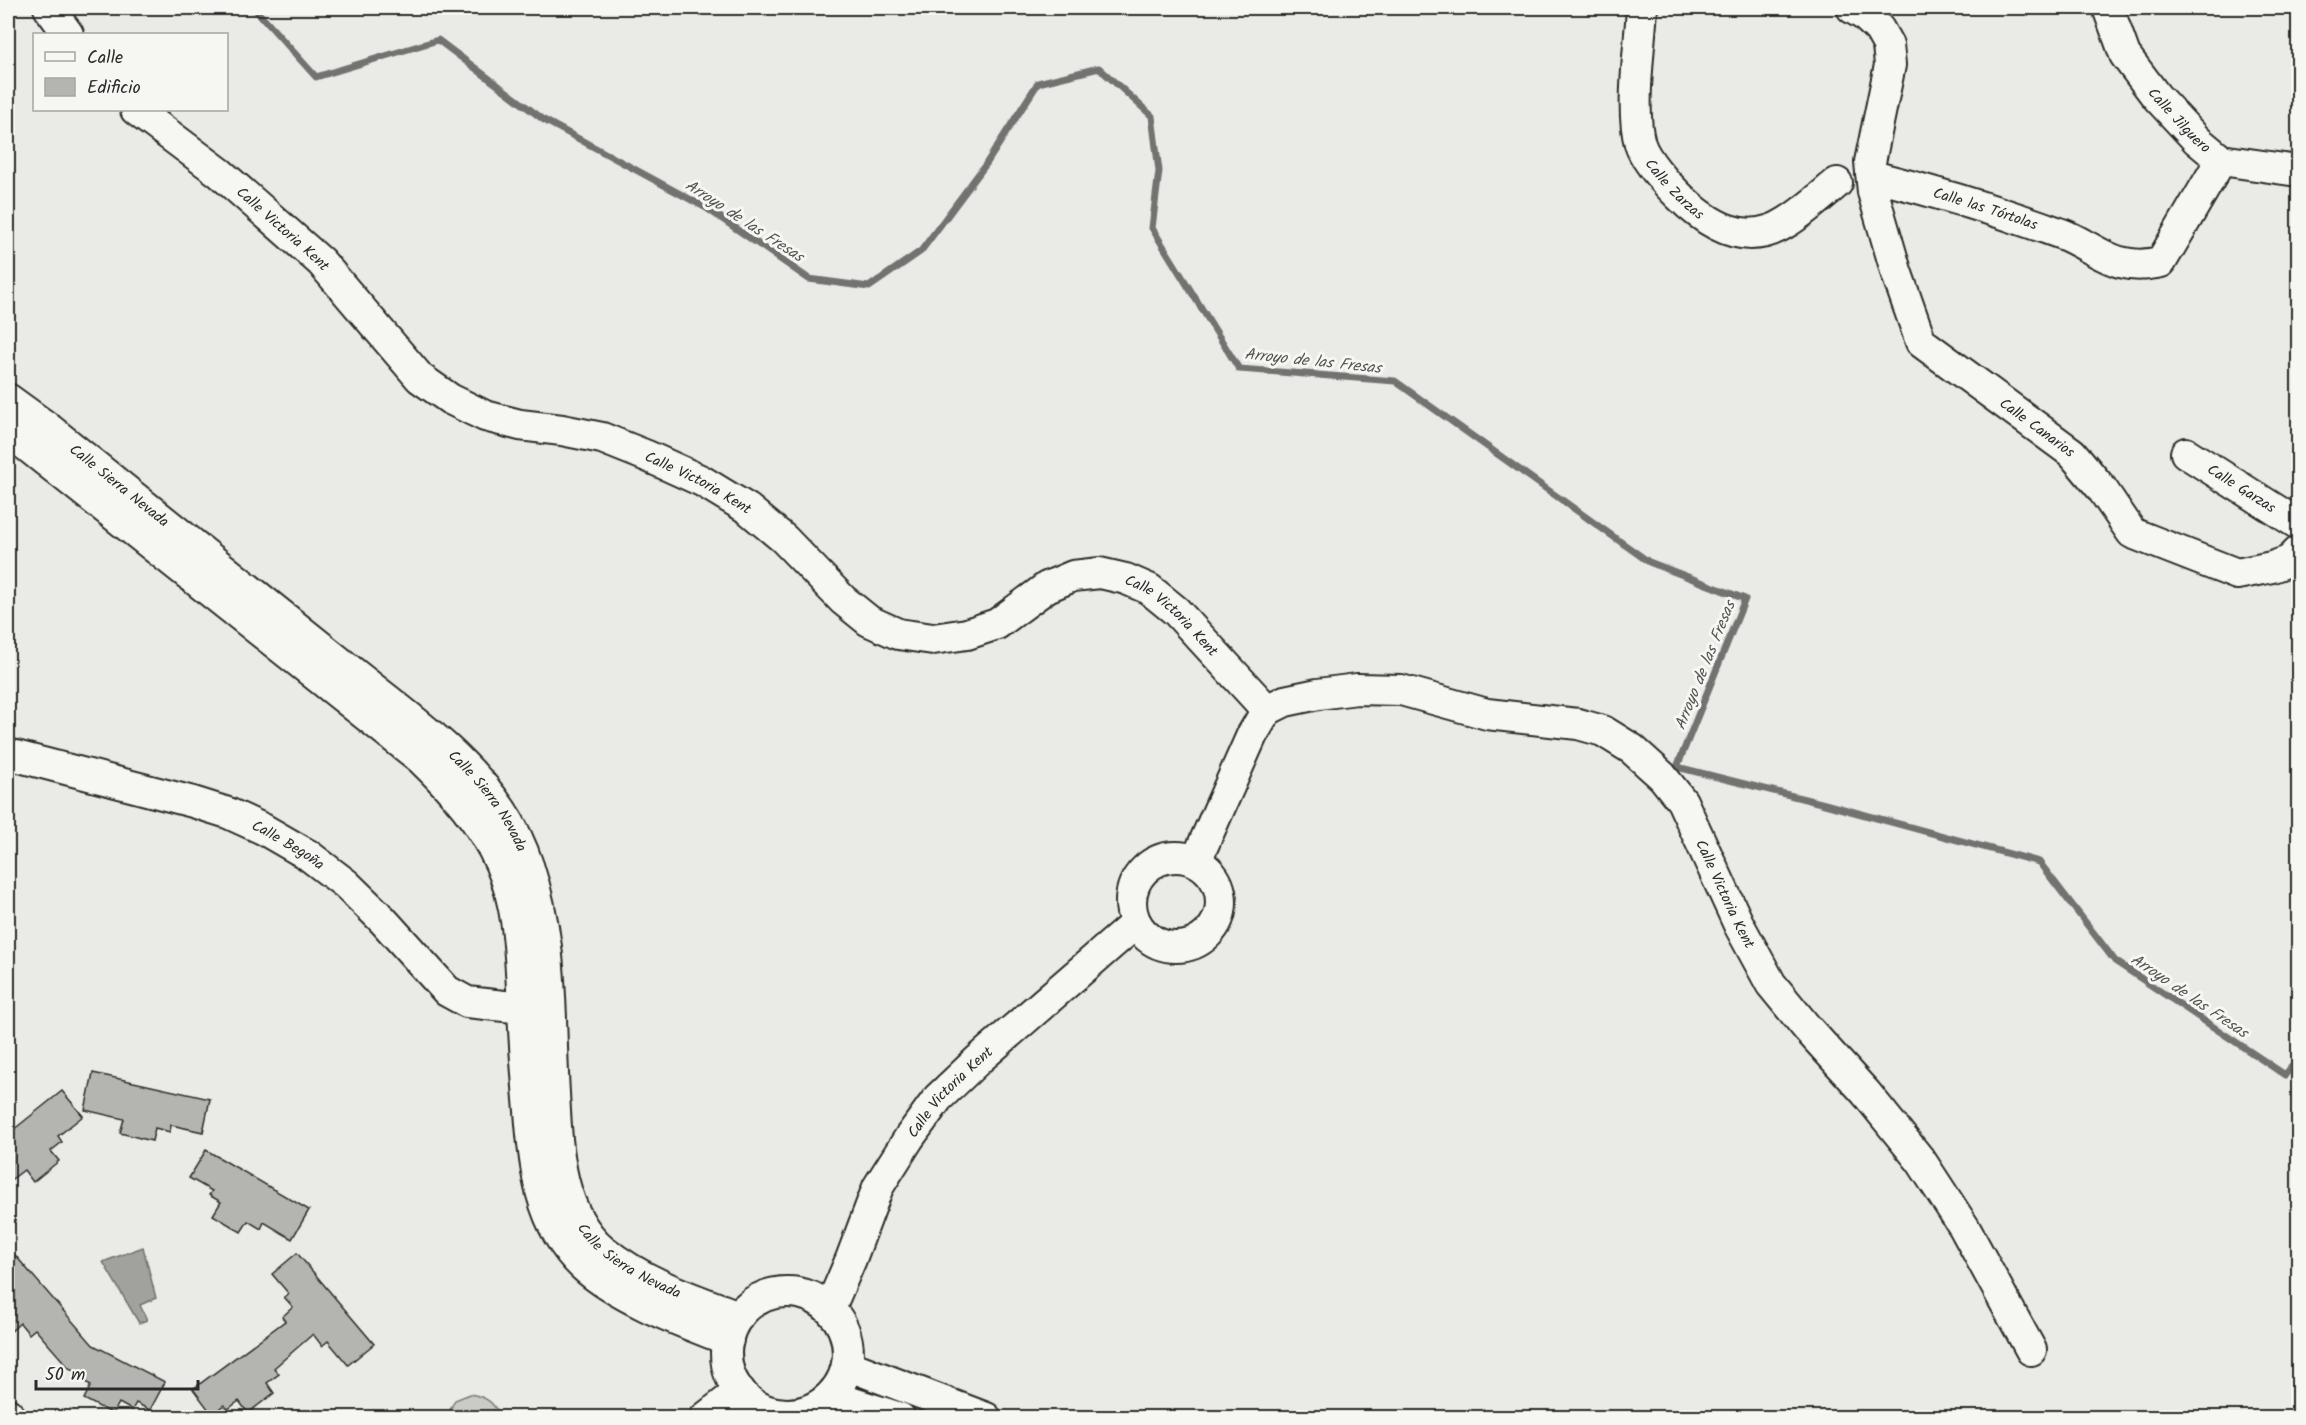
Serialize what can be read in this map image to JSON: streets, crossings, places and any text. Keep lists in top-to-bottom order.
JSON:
{
  "streets": {
    "street": [
      "Calle Jilguero",
      "Calle Zarzas",
      "Calle las Tórtolas",
      "Calle Victoria Kent",
      "Calle Canarios",
      "Calle Sierra Nevada",
      "Calle Garzas",
      "Calle Begoña"
    ]
  },
  "crossings": [
    ["Calle Jilguero", "Calle las Tórtolas"],
    ["Calle las Tórtolas", "Calle Canarios"],
    ["Calle Victoria Kent", "Calle Sierra Nevada"],
    ["Calle Sierra Nevada", "Calle Begoña"]
  ],
  "water": ["Arroyo de las Fresas"],
  "legend": ["Calle", "Edificio"],
  "scale_bar": "50 m"
}
